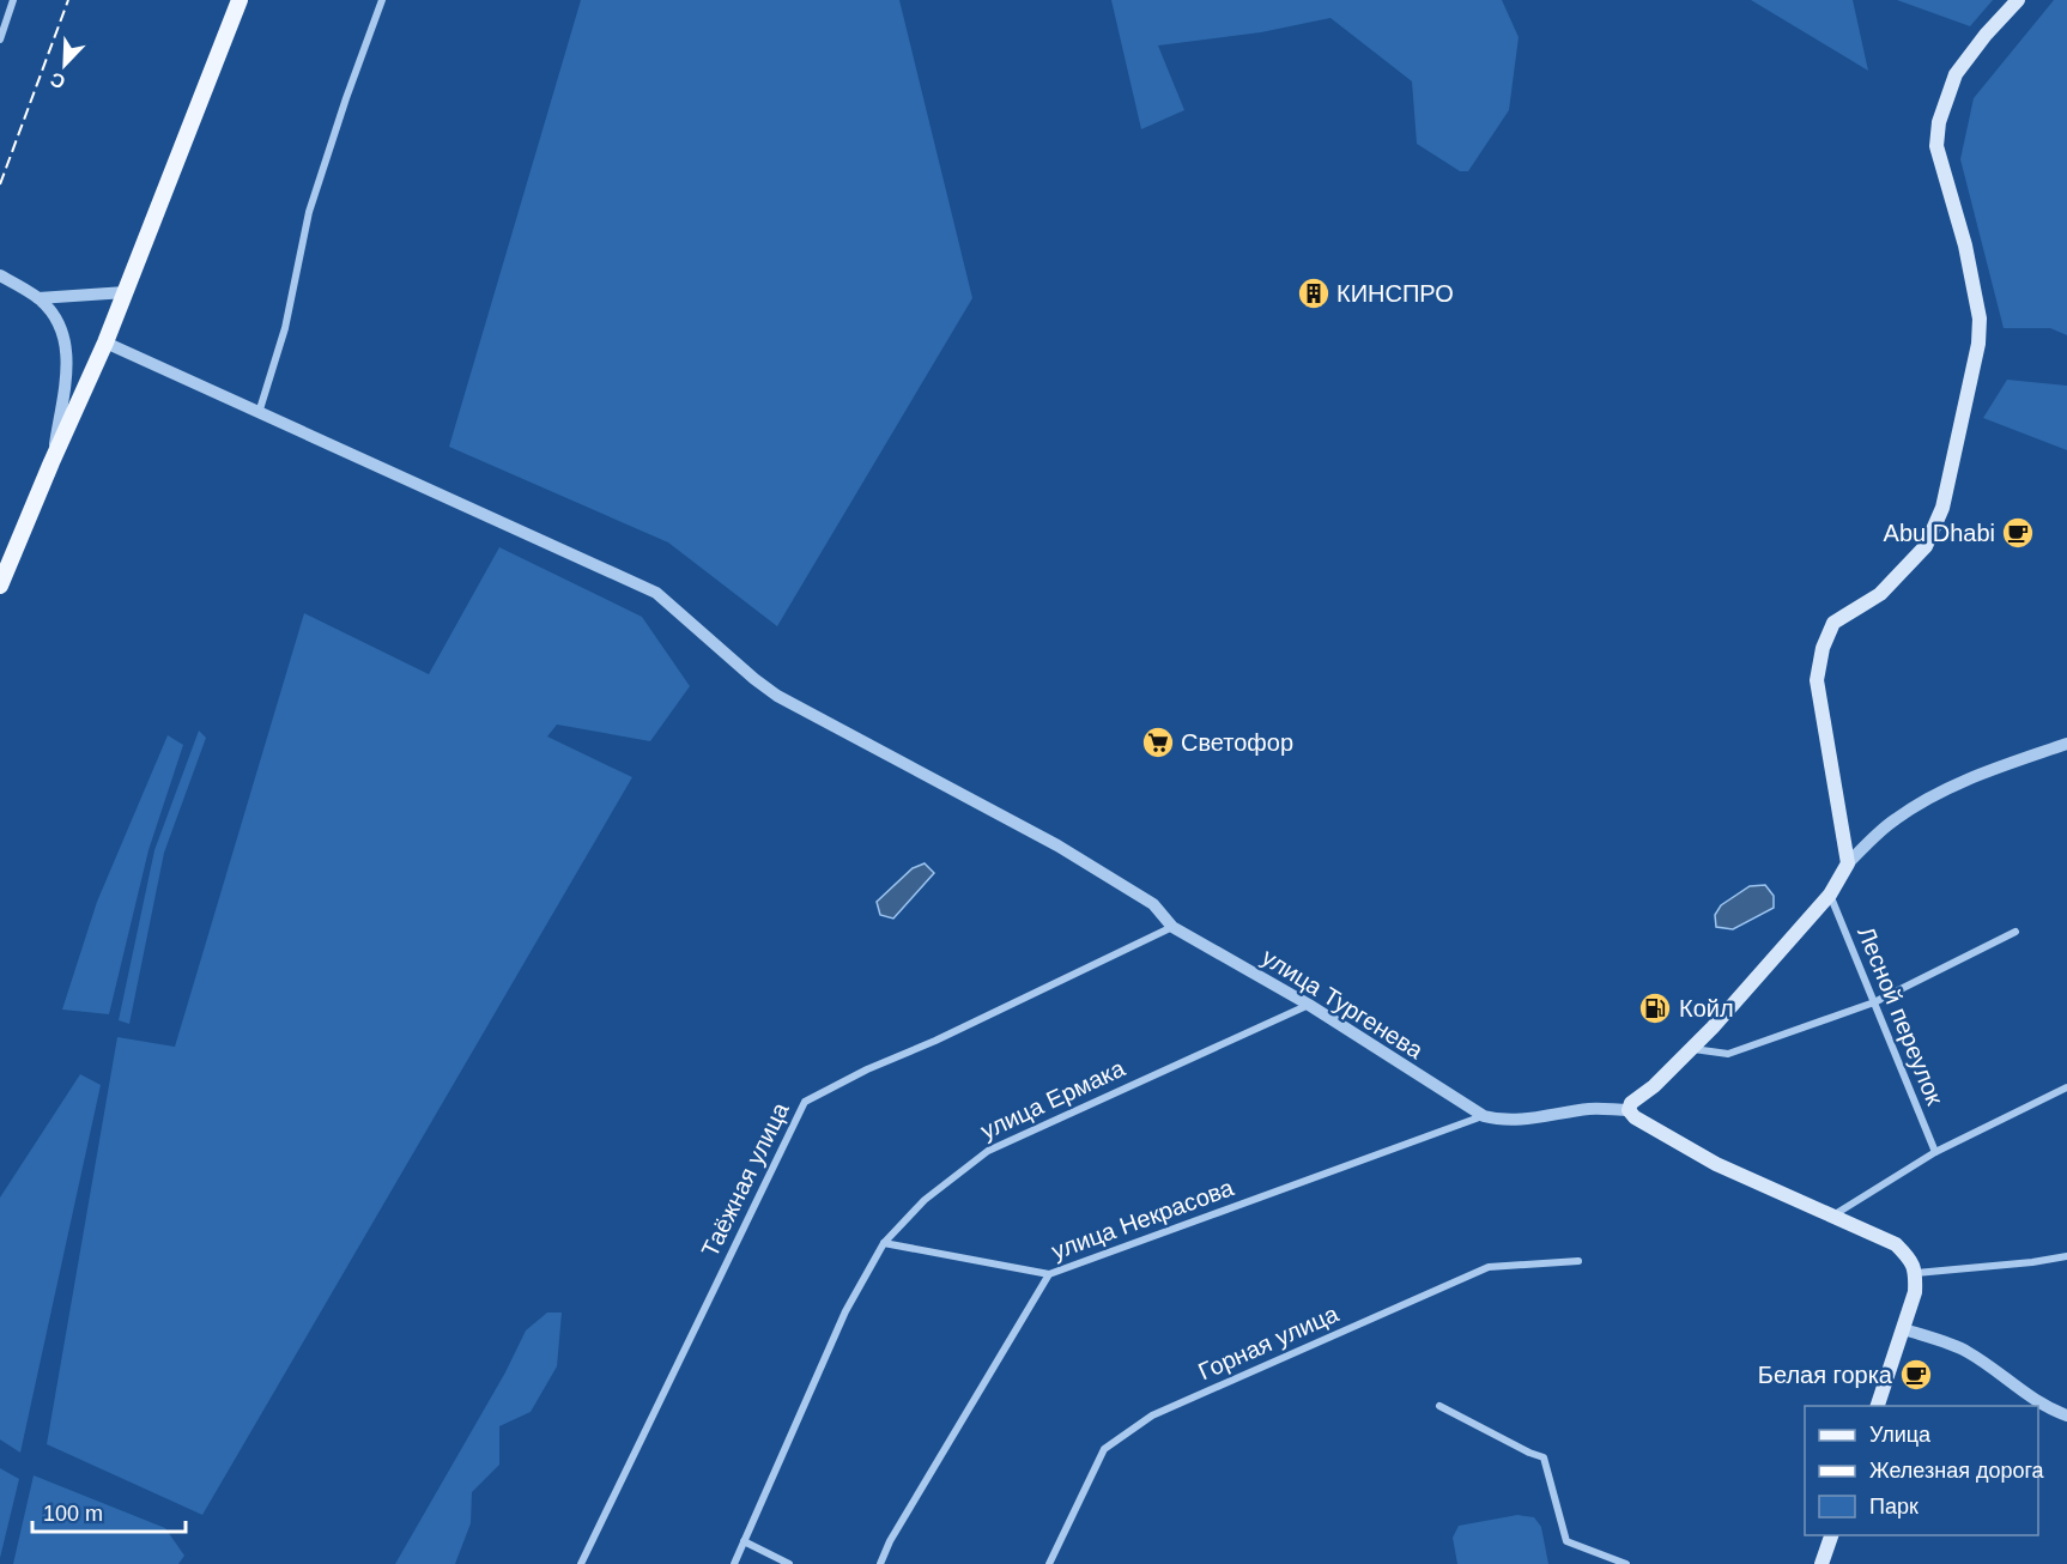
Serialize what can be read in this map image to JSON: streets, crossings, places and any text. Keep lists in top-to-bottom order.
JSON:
{
  "streets": {
    "street": [
      "улица Тургенева",
      "Лесной переулок",
      "улица Ермака",
      "Таёжная улица",
      "улица Некрасова",
      "Горная улица"
    ]
  },
  "crossings": [
    ["улица Тургенева", "улица Ермака"],
    ["улица Тургенева", "Таёжная улица"],
    ["улица Тургенева", "улица Некрасова"]
  ],
  "places": {
    "building": ["КИНСПРО"],
    "cafe": ["Abu Dhabi", "Белая горка"],
    "supermarket": ["Светофор"],
    "fuel station": ["Койл"]
  },
  "legend": ["Улица", "Железная дорога", "Парк"],
  "scale_bar": "100 m",
  "north": "bottom left"
}
